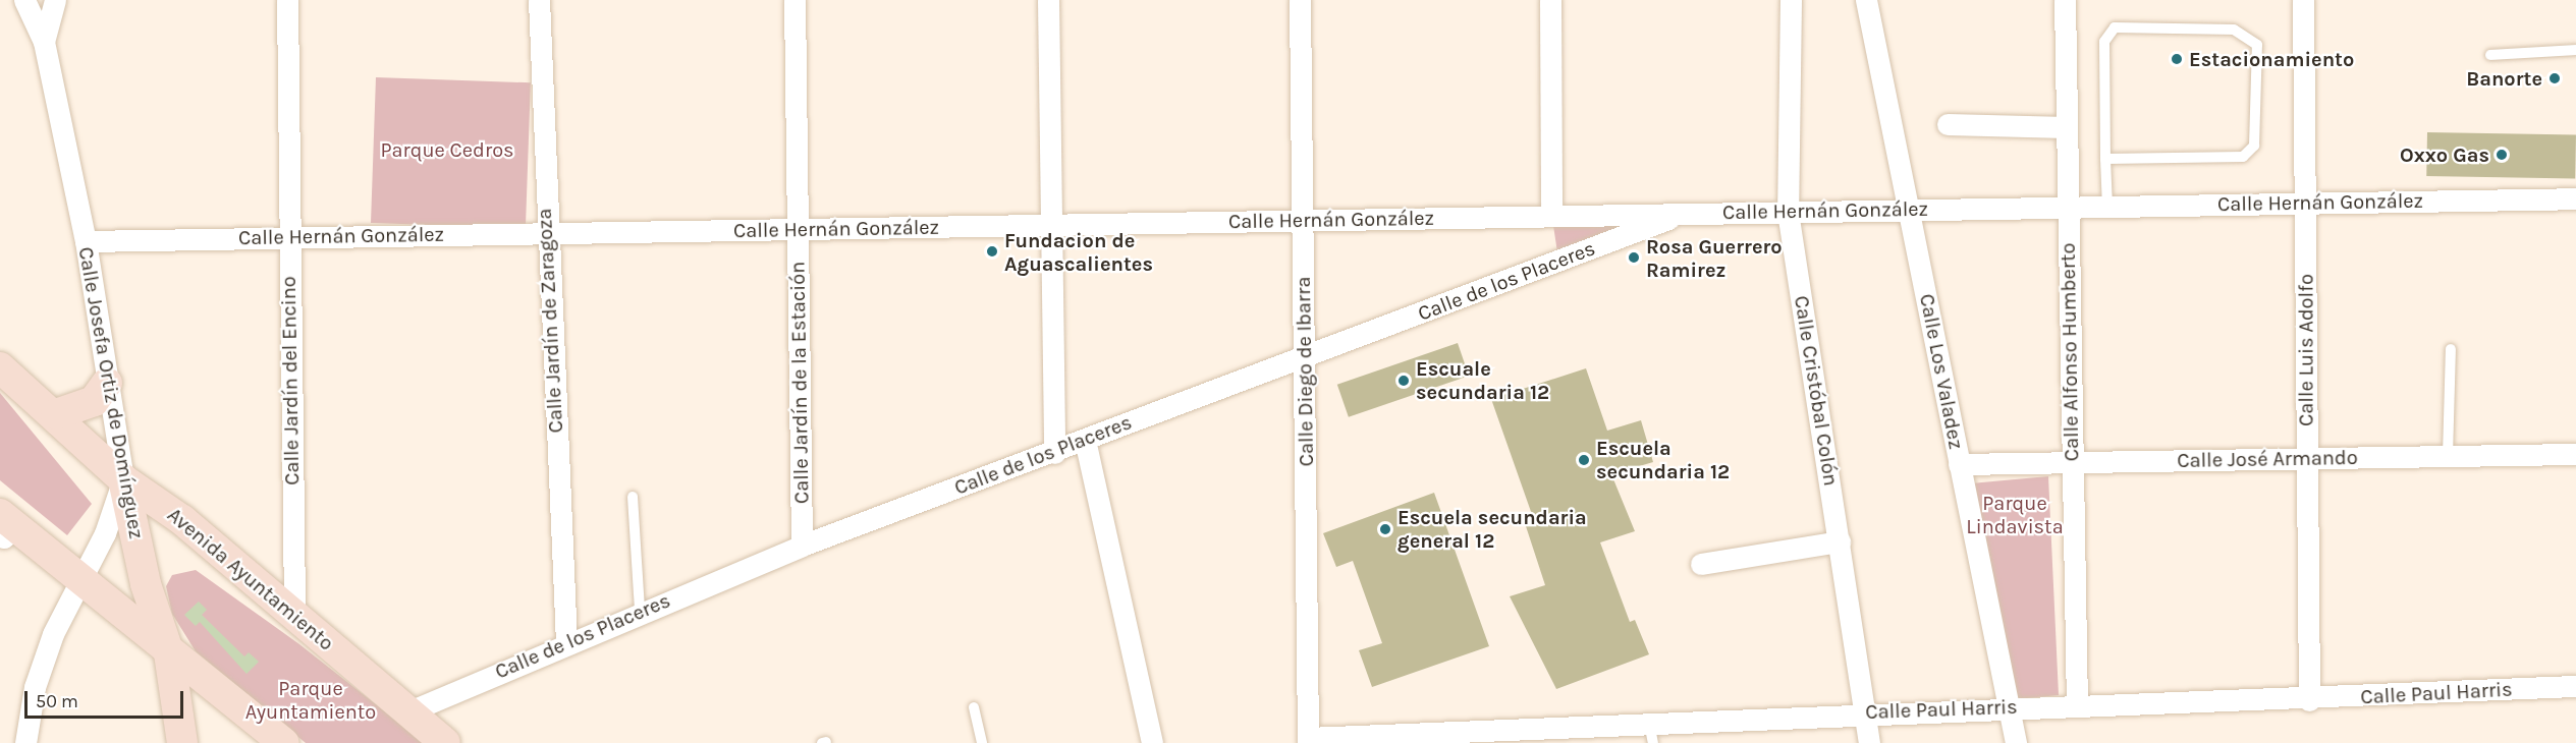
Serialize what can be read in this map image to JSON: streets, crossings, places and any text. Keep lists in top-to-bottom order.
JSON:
{
  "streets": {
    "main road": ["Calle Josefa Ortiz de Domínguez", "Avenida Ayuntamiento"],
    "street": [
      "Calle Hernán González",
      "Calle de los Placeres",
      "Calle Jardín de Zaragoza",
      "Calle Luis Adolfo",
      "Calle Alfonso Humberto",
      "Calle Diego de Ibarra",
      "Calle Los Valadez",
      "Calle Jardín del Encino",
      "Calle Jardín de la Estación",
      "Calle Cristóbal Colón",
      "Calle José Armando",
      "Calle Paul Harris"
    ]
  },
  "crossings": [
    ["Calle Hernán González", "Calle de los Placeres"],
    ["Calle Hernán González", "Calle Jardín de Zaragoza"],
    ["Calle Hernán González", "Calle Luis Adolfo"],
    ["Calle Hernán González", "Calle Alfonso Humberto"],
    ["Calle Hernán González", "Calle Diego de Ibarra"],
    ["Calle Hernán González", "Calle Los Valadez"],
    ["Calle Hernán González", "Calle Jardín del Encino"],
    ["Calle Hernán González", "Calle Jardín de la Estación"],
    ["Calle Hernán González", "Calle Cristóbal Colón"],
    ["Calle Hernán González", "Calle Josefa Ortiz de Domínguez"],
    ["Calle de los Placeres", "Calle Jardín de Zaragoza"],
    ["Calle de los Placeres", "Calle Diego de Ibarra"],
    ["Calle de los Placeres", "Calle Jardín de la Estación"],
    ["Calle de los Placeres", "Avenida Ayuntamiento"],
    ["Calle Luis Adolfo", "Calle José Armando"],
    ["Calle Luis Adolfo", "Calle Paul Harris"],
    ["Calle Alfonso Humberto", "Calle José Armando"],
    ["Calle Alfonso Humberto", "Calle Paul Harris"],
    ["Calle Diego de Ibarra", "Calle Paul Harris"],
    ["Calle Los Valadez", "Calle José Armando"],
    ["Calle Los Valadez", "Calle Paul Harris"],
    ["Calle Jardín del Encino", "Avenida Ayuntamiento"],
    ["Calle Cristóbal Colón", "Calle Paul Harris"],
    ["Calle Josefa Ortiz de Domínguez", "Avenida Ayuntamiento"]
  ],
  "parks": ["Parque Cedros", "Parque Lindavista", "Parque Ayuntamiento"],
  "places": [
    "Estacionamiento",
    "Banorte",
    "Oxxo Gas",
    "Fundacion de Aguascalientes",
    "Rosa Guerrero Ramirez",
    "Escuale secundaria 12",
    "Escuela secundaria 12",
    "Escuela secundaria general 12"
  ],
  "scale_bar": "50 m"
}
